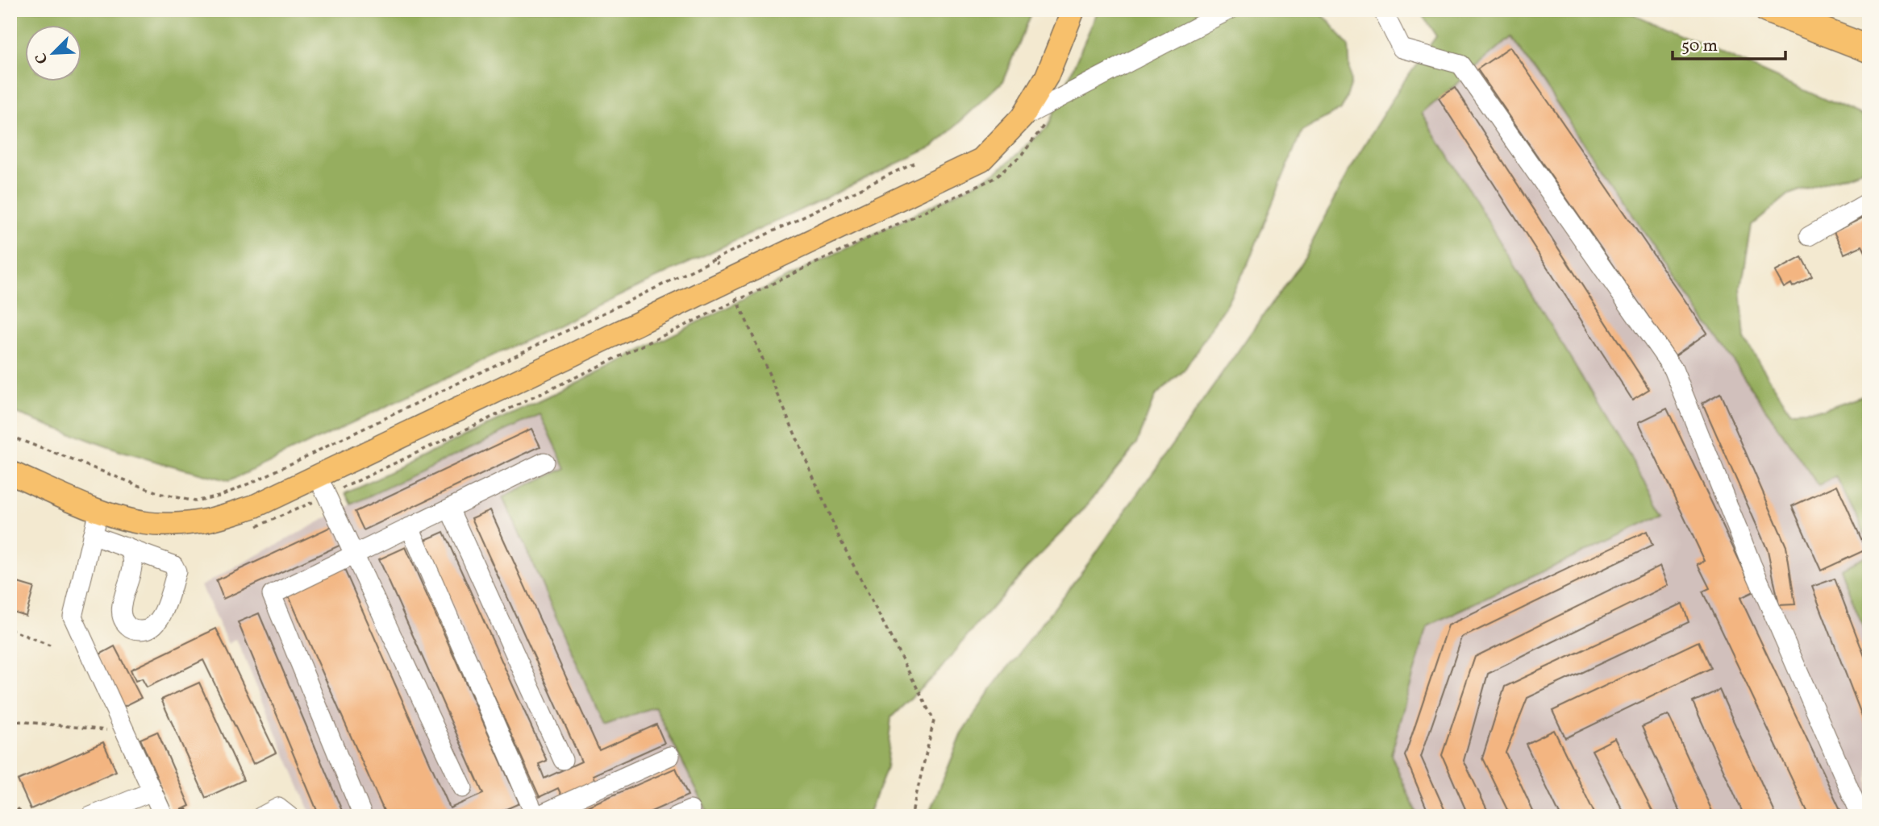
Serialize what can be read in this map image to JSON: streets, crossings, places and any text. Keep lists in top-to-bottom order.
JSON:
{
  "scale_bar": "50 m",
  "north": "bottom left"
}
